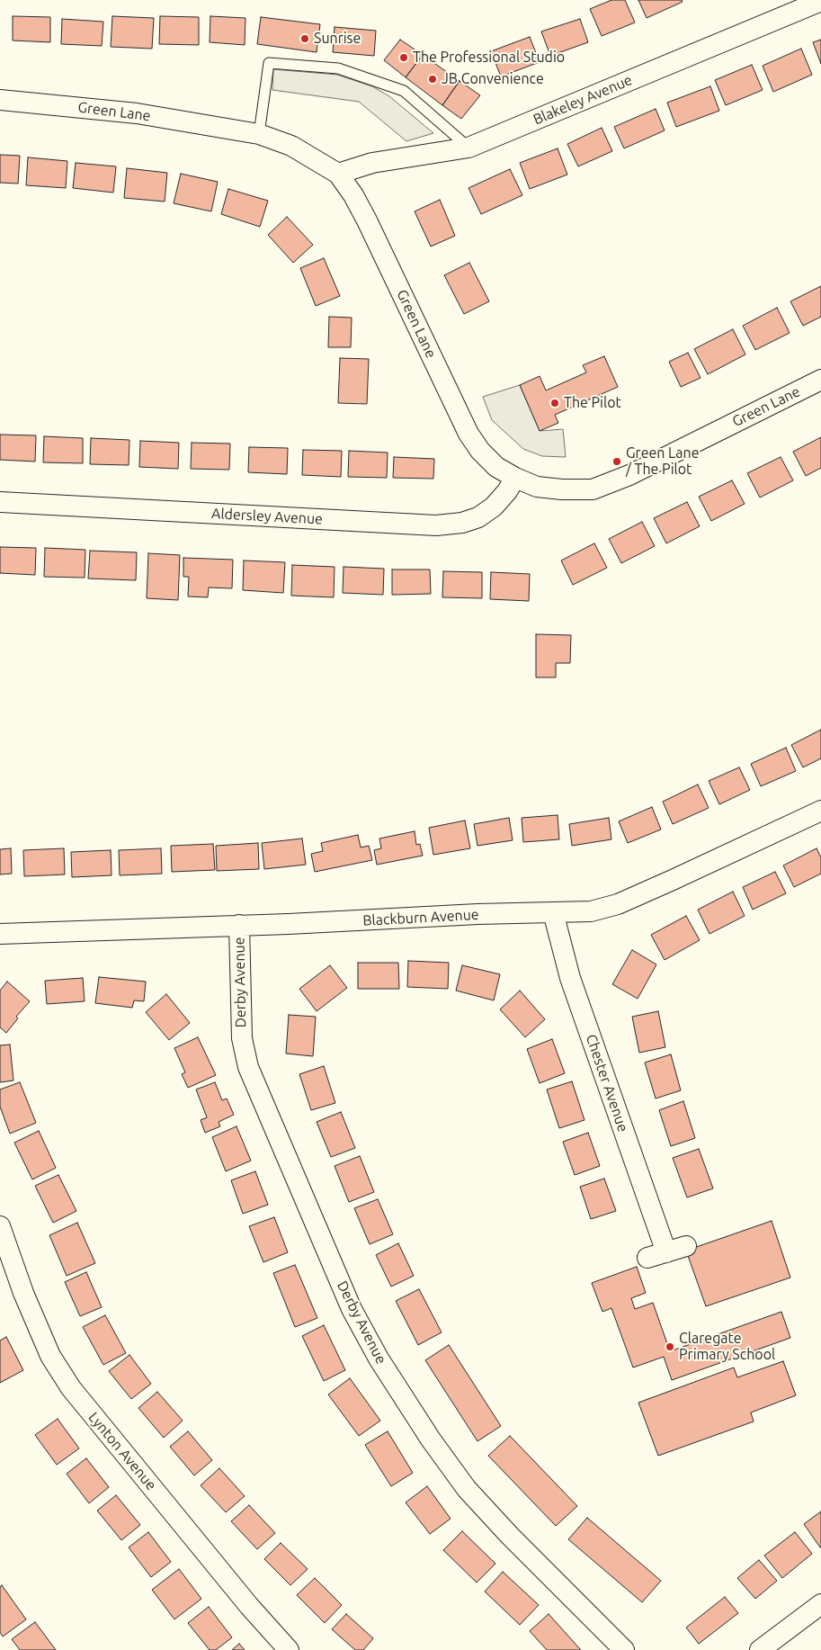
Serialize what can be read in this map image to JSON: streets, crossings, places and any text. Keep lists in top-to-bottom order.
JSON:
{
  "streets": {
    "street": [
      "Blakeley Avenue",
      "Green Lane",
      "Aldersley Avenue",
      "Blackburn Avenue",
      "Derby Avenue",
      "Chester Avenue",
      "Lynton Avenue"
    ]
  },
  "crossings": [
    ["Blakeley Avenue", "Green Lane"],
    ["Green Lane", "Aldersley Avenue"],
    ["Blackburn Avenue", "Derby Avenue"],
    ["Blackburn Avenue", "Chester Avenue"]
  ],
  "places": [
    "Sunrise",
    "The Professional Studio",
    "JB Convenience",
    "The Pilot",
    "Green Lane / The Pilot",
    "Claregate Primary School"
  ]
}
